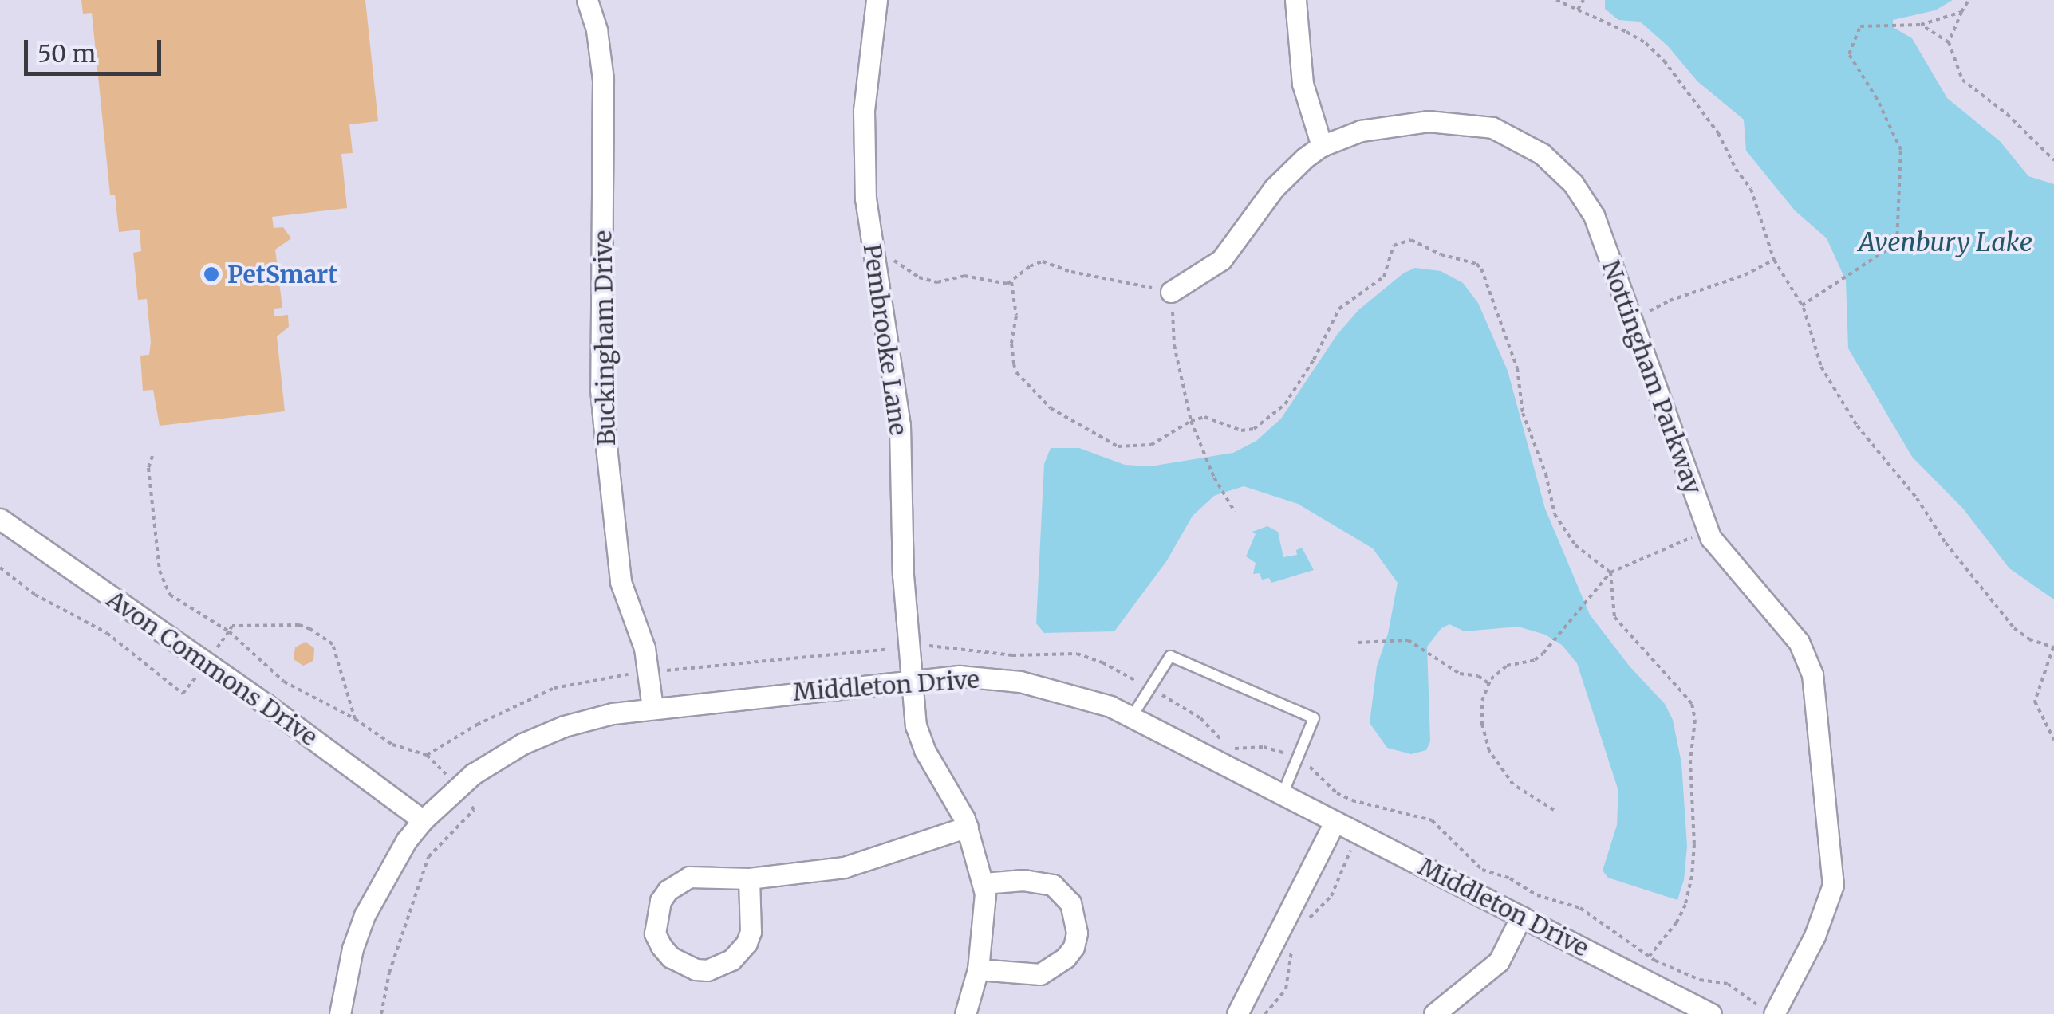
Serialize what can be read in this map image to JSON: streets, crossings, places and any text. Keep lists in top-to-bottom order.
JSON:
{
  "streets": {
    "street": [
      "Buckingham Drive",
      "Pembrooke Lane",
      "Nottingham Parkway",
      "Avon Commons Drive",
      "Middleton Drive"
    ]
  },
  "crossings": [
    ["Buckingham Drive", "Middleton Drive"],
    ["Pembrooke Lane", "Middleton Drive"],
    ["Avon Commons Drive", "Middleton Drive"]
  ],
  "water": ["Avenbury Lake"],
  "places": ["PetSmart"],
  "scale_bar": "50 m"
}
